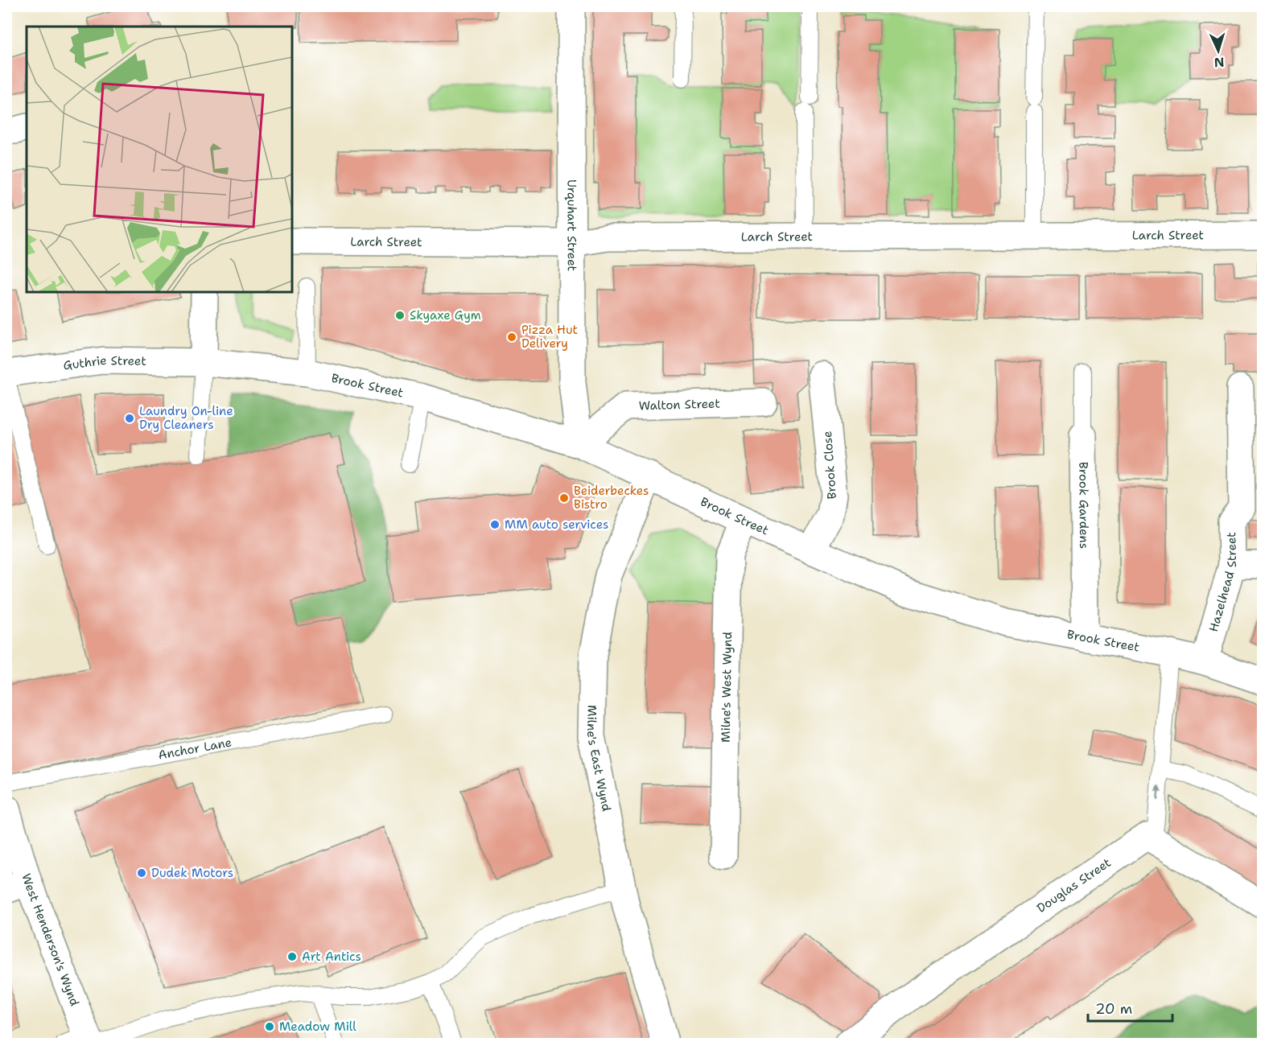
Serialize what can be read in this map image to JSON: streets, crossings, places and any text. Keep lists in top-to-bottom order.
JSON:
{
  "streets": {
    "street": [
      "Urquhart Street",
      "Larch Street",
      "Guthrie Street",
      "Brook Street",
      "Walton Street",
      "Brook Close",
      "Brook Gardens",
      "Hazelhead Street",
      "Milne's West Wynd",
      "Milne's East Wynd",
      "Douglas Street",
      "West Henderson's Wynd"
    ],
    "lane": ["Anchor Lane"]
  },
  "crossings": [
    ["Urquhart Street", "Larch Street"],
    ["Urquhart Street", "Brook Street"],
    ["Urquhart Street", "Walton Street"],
    ["Guthrie Street", "Brook Street"],
    ["Brook Street", "Walton Street"],
    ["Brook Street", "Brook Close"],
    ["Brook Street", "Brook Gardens"],
    ["Brook Street", "Hazelhead Street"],
    ["Brook Street", "Milne's West Wynd"],
    ["Brook Street", "Milne's East Wynd"]
  ],
  "places": [
    "Skyaxe Gym",
    "Pizza Hut Delivery",
    "Laundry On-line Dry Cleaners",
    "Beiderbeckes Bistro",
    "MM auto services",
    "Dudek Motors",
    "Art Antics",
    "Meadow Mill"
  ],
  "scale_bar": "20 m",
  "north": "bottom"
}
